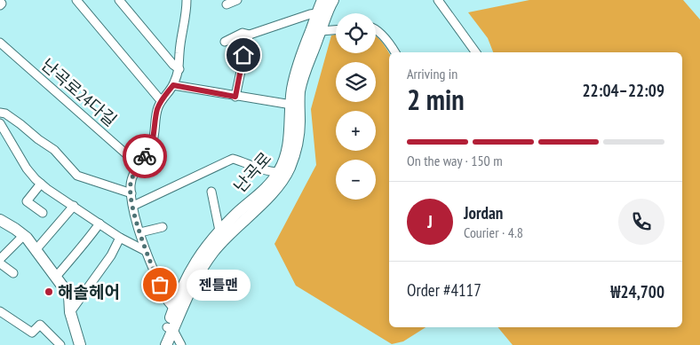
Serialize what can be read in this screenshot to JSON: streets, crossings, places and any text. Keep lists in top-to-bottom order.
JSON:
{
  "streets": {
    "main road": ["난곡로"],
    "street": ["난곡로24다길"]
  },
  "places": ["젠틀맨", "해솔헤어"],
  "page": {
    "map_buttons": ["+", "−"],
    "heading": ["2 min", "Arriving in", "22:04–22:09"],
    "panel": [
      "Jordan",
      "Courier · 4.8",
      "Order #4117",
      "₩24,700"
    ],
    "bar": "On the way · 150 m",
    "round": "J",
    "bubble": "젠틀맨"
  }
}
